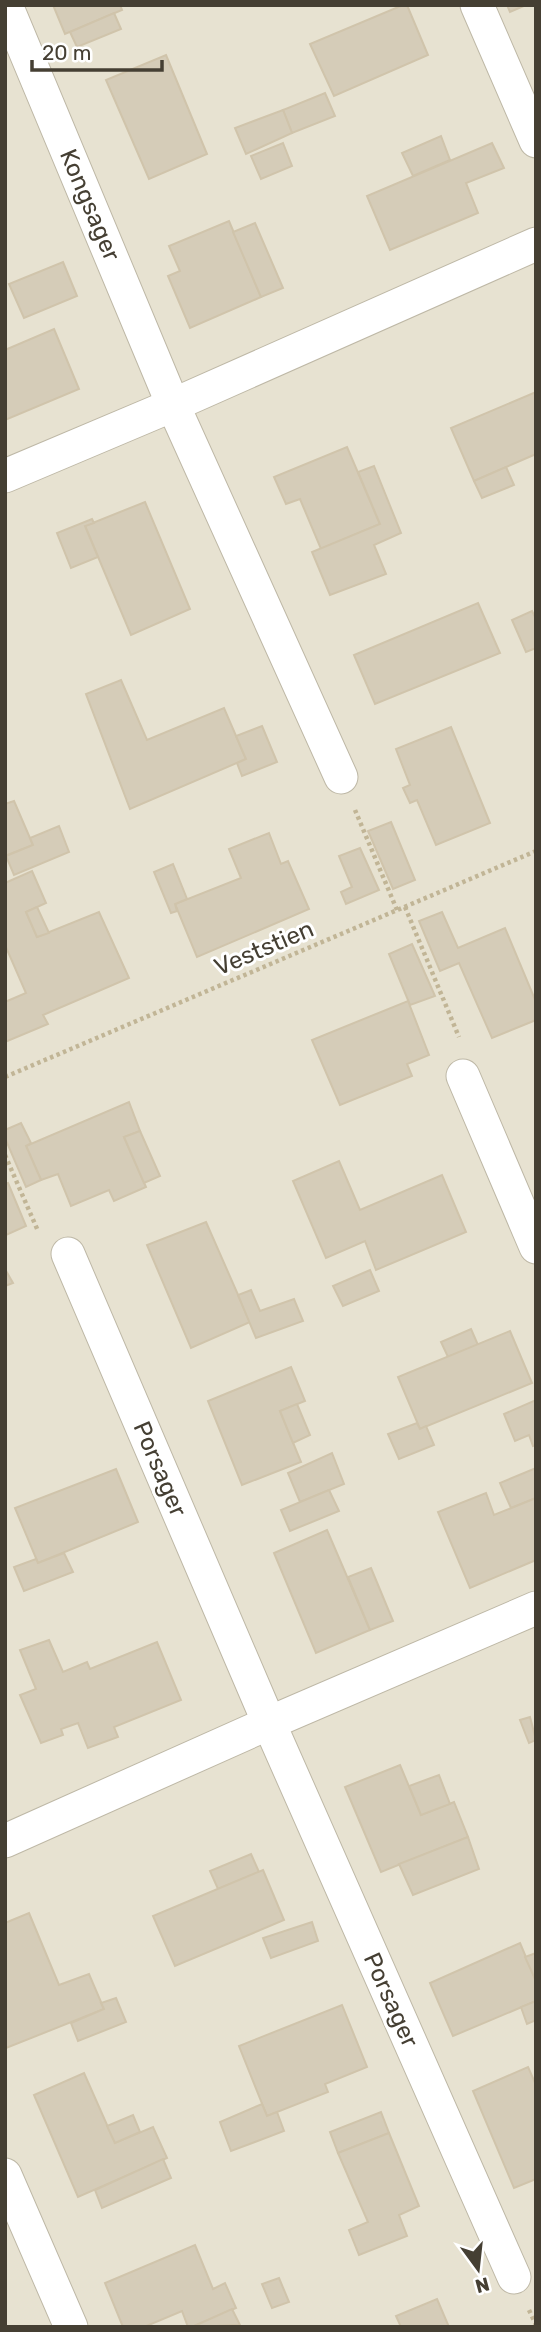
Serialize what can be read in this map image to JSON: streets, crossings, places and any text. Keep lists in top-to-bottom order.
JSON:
{
  "streets": {
    "street": ["Kongsager", "Porsager"],
    "path": ["Veststien"]
  },
  "scale_bar": "20 m",
  "north": "bottom"
}
